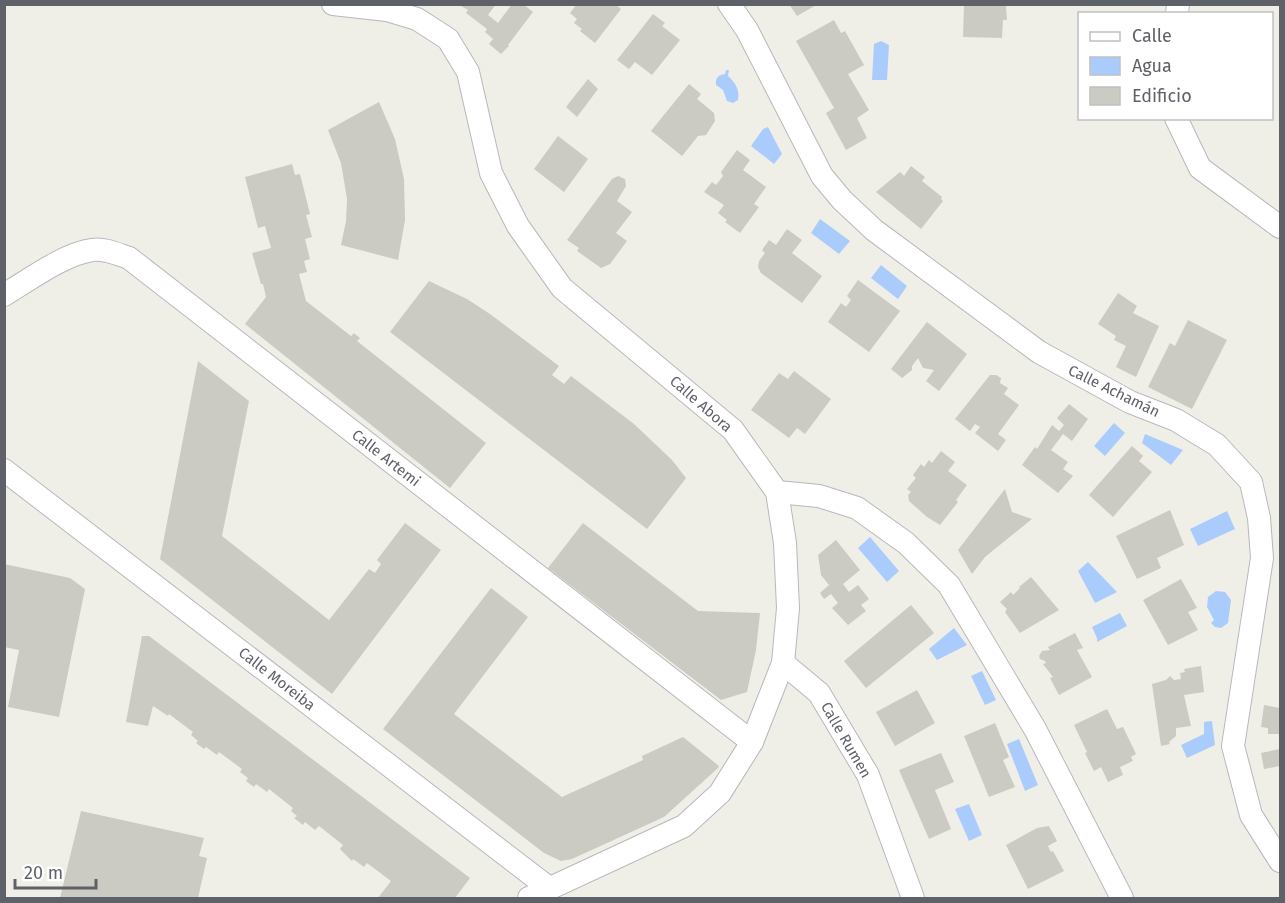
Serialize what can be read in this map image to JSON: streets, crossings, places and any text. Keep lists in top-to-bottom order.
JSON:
{
  "streets": {
    "street": [
      "Calle Achamán",
      "Calle Abora",
      "Calle Artemi",
      "Calle Moreiba",
      "Calle Rumen"
    ]
  },
  "crossings": [
    ["Calle Abora", "Calle Artemi"],
    ["Calle Abora", "Calle Moreiba"],
    ["Calle Abora", "Calle Rumen"]
  ],
  "legend": ["Calle", "Agua", "Edificio"],
  "scale_bar": "20 m"
}
